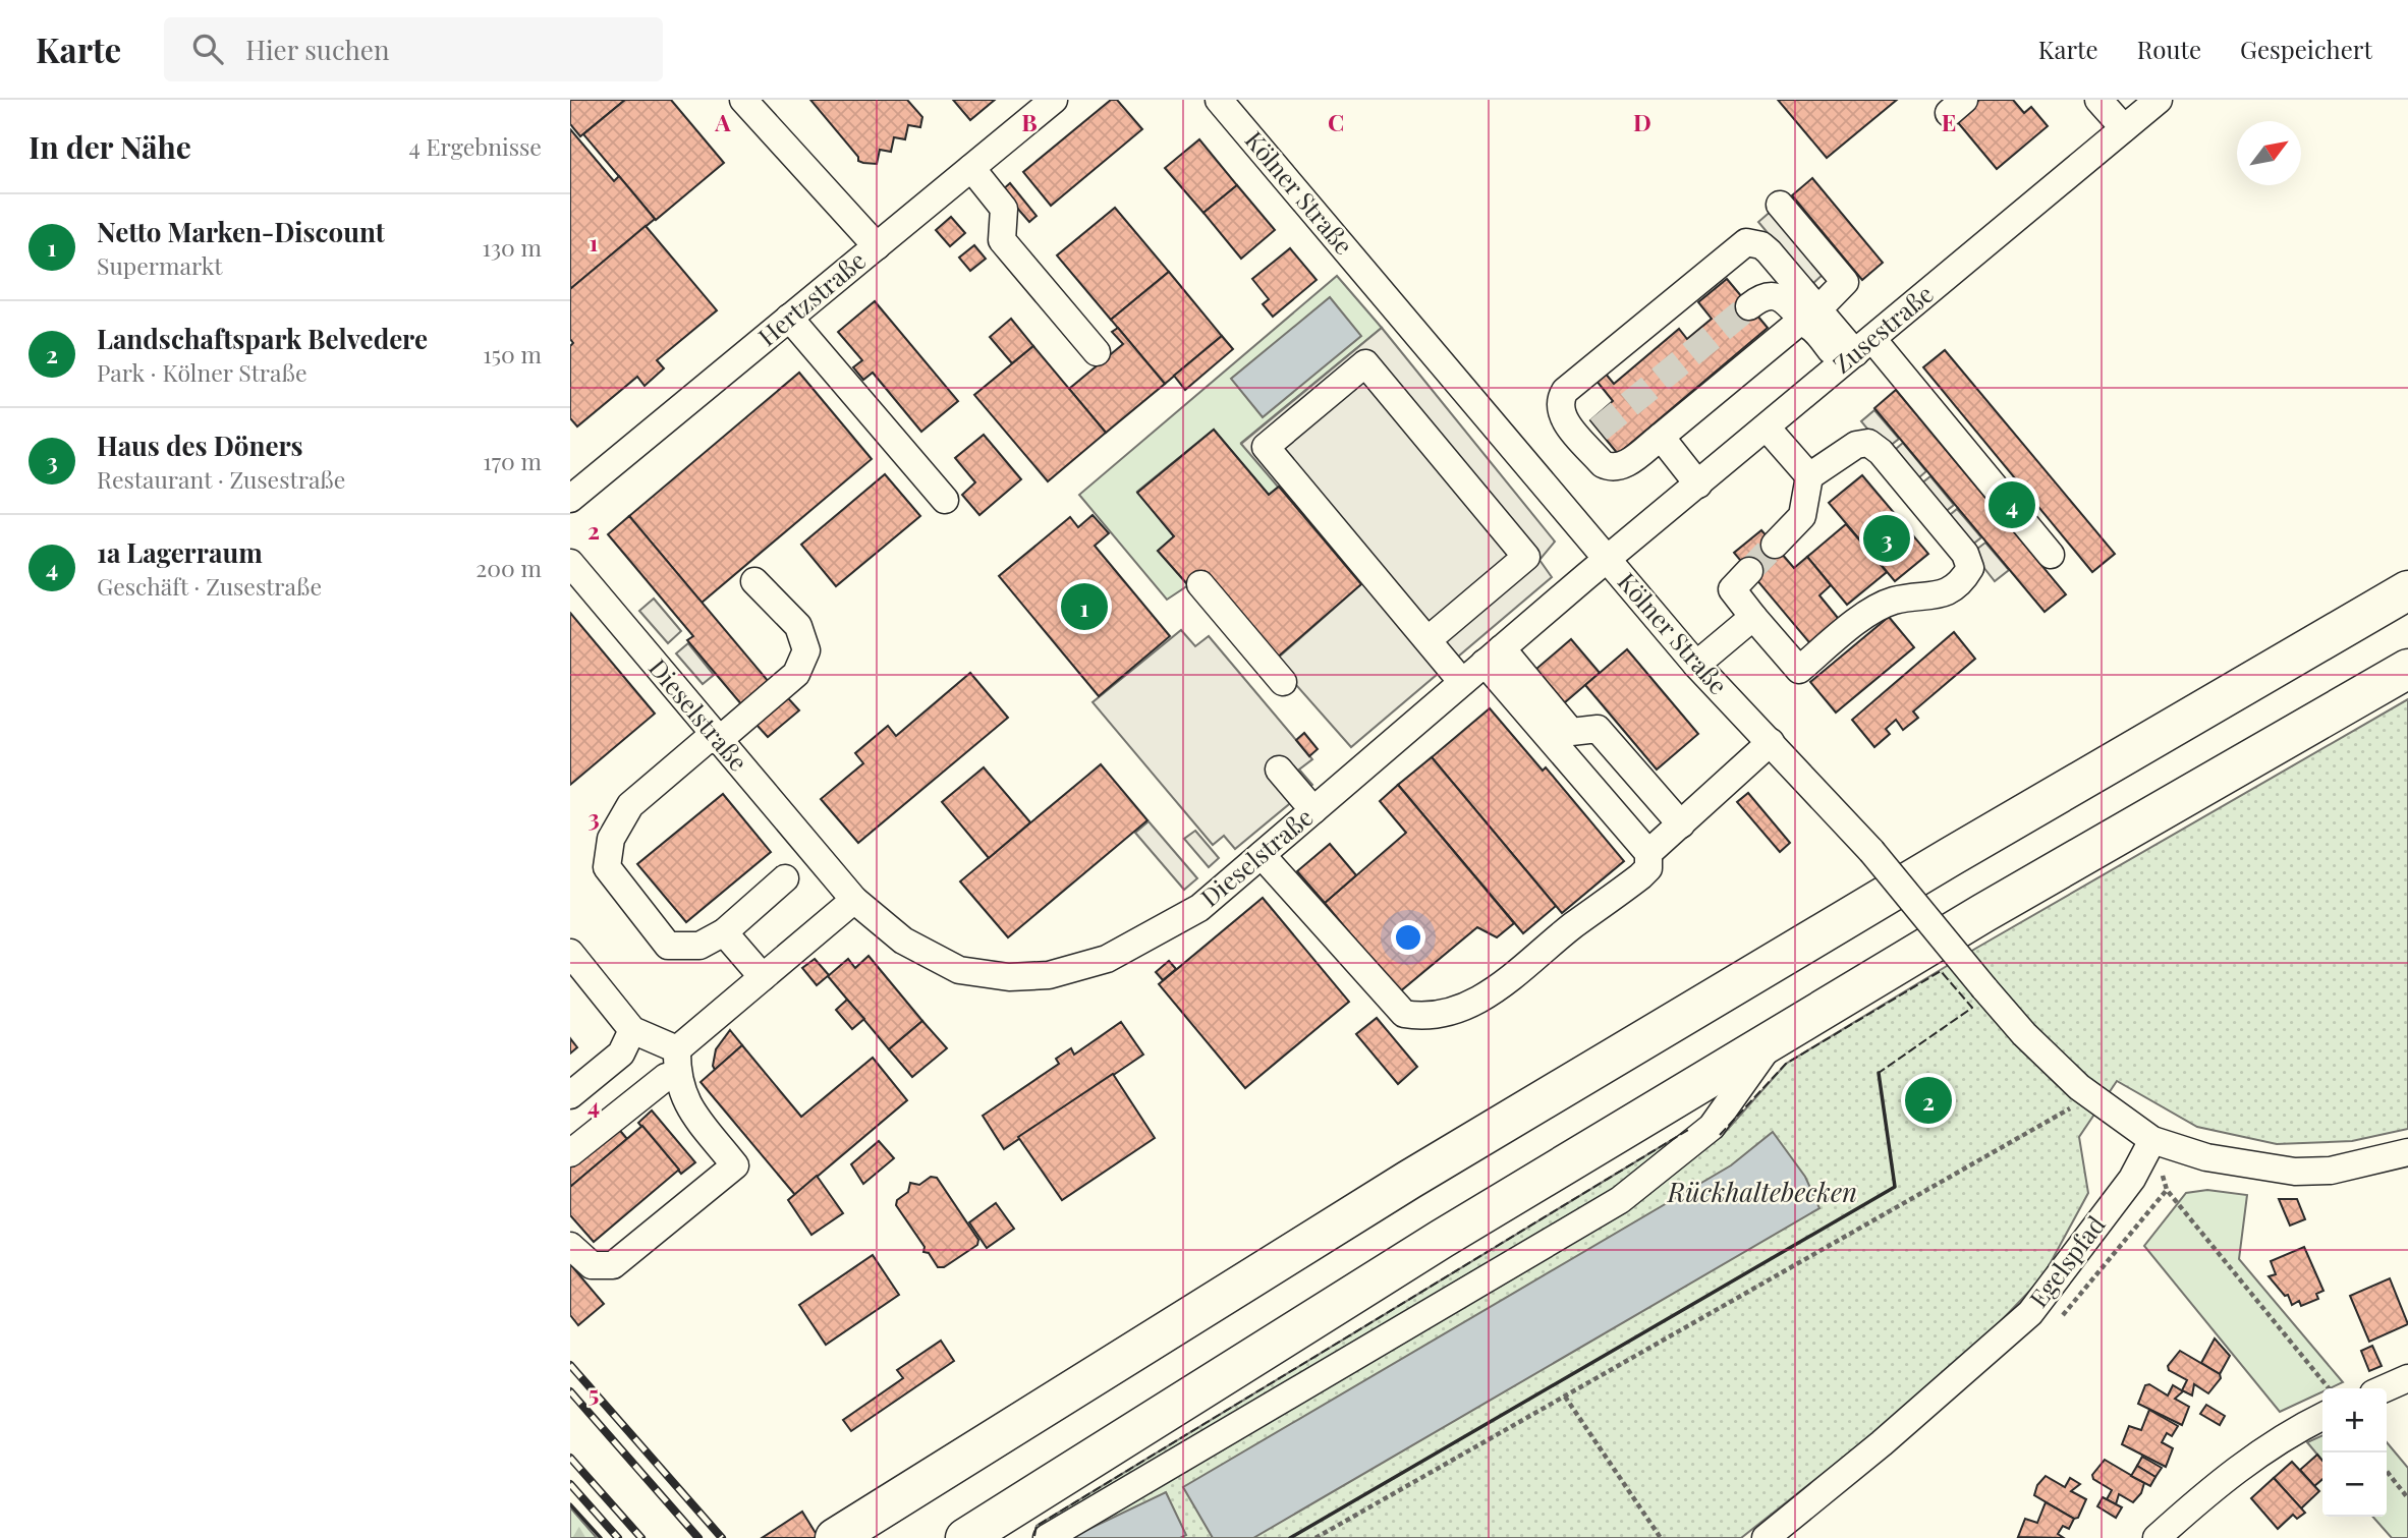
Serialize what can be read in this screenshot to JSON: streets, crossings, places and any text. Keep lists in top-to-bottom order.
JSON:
{
  "streets": {
    "street": [
      "Kölner Straße",
      "Hertzstraße",
      "Zusestraße",
      "Dieselstraße",
      "Egelspfad"
    ]
  },
  "crossings": [
    ["Kölner Straße", "Zusestraße"],
    ["Kölner Straße", "Dieselstraße"],
    ["Kölner Straße", "Egelspfad"],
    ["Zusestraße", "Dieselstraße"]
  ],
  "water": ["Rückhaltebecken"],
  "north": "top right",
  "page": {
    "header": "Karte",
    "search": "Hier suchen",
    "nav": ["Karte", "Route", "Gespeichert"],
    "heading": ["In der Nähe", "4 Ergebnisse"],
    "list": [
      {
        "mark": "1",
        "name": "Netto Marken-Discount",
        "note": "Supermarkt",
        "value": "130 m"
      },
      {
        "mark": "2",
        "name": "Landschaftspark Belvedere",
        "note": "Park · Kölner Straße",
        "value": "150 m"
      },
      {
        "mark": "3",
        "name": "Haus des Döners",
        "note": "Restaurant · Zusestraße",
        "value": "170 m"
      },
      {
        "mark": "4",
        "name": "1a Lagerraum",
        "note": "Geschäft · Zusestraße",
        "value": "200 m"
      }
    ],
    "pins": [
      "4",
      "3",
      "1",
      "2"
    ],
    "map_buttons": ["+", "−"]
  },
  "grid": {
    "columns": [
      "A",
      "B",
      "C",
      "D",
      "E"
    ],
    "rows": [
      "1",
      "2",
      "3",
      "4",
      "5"
    ]
  }
}
